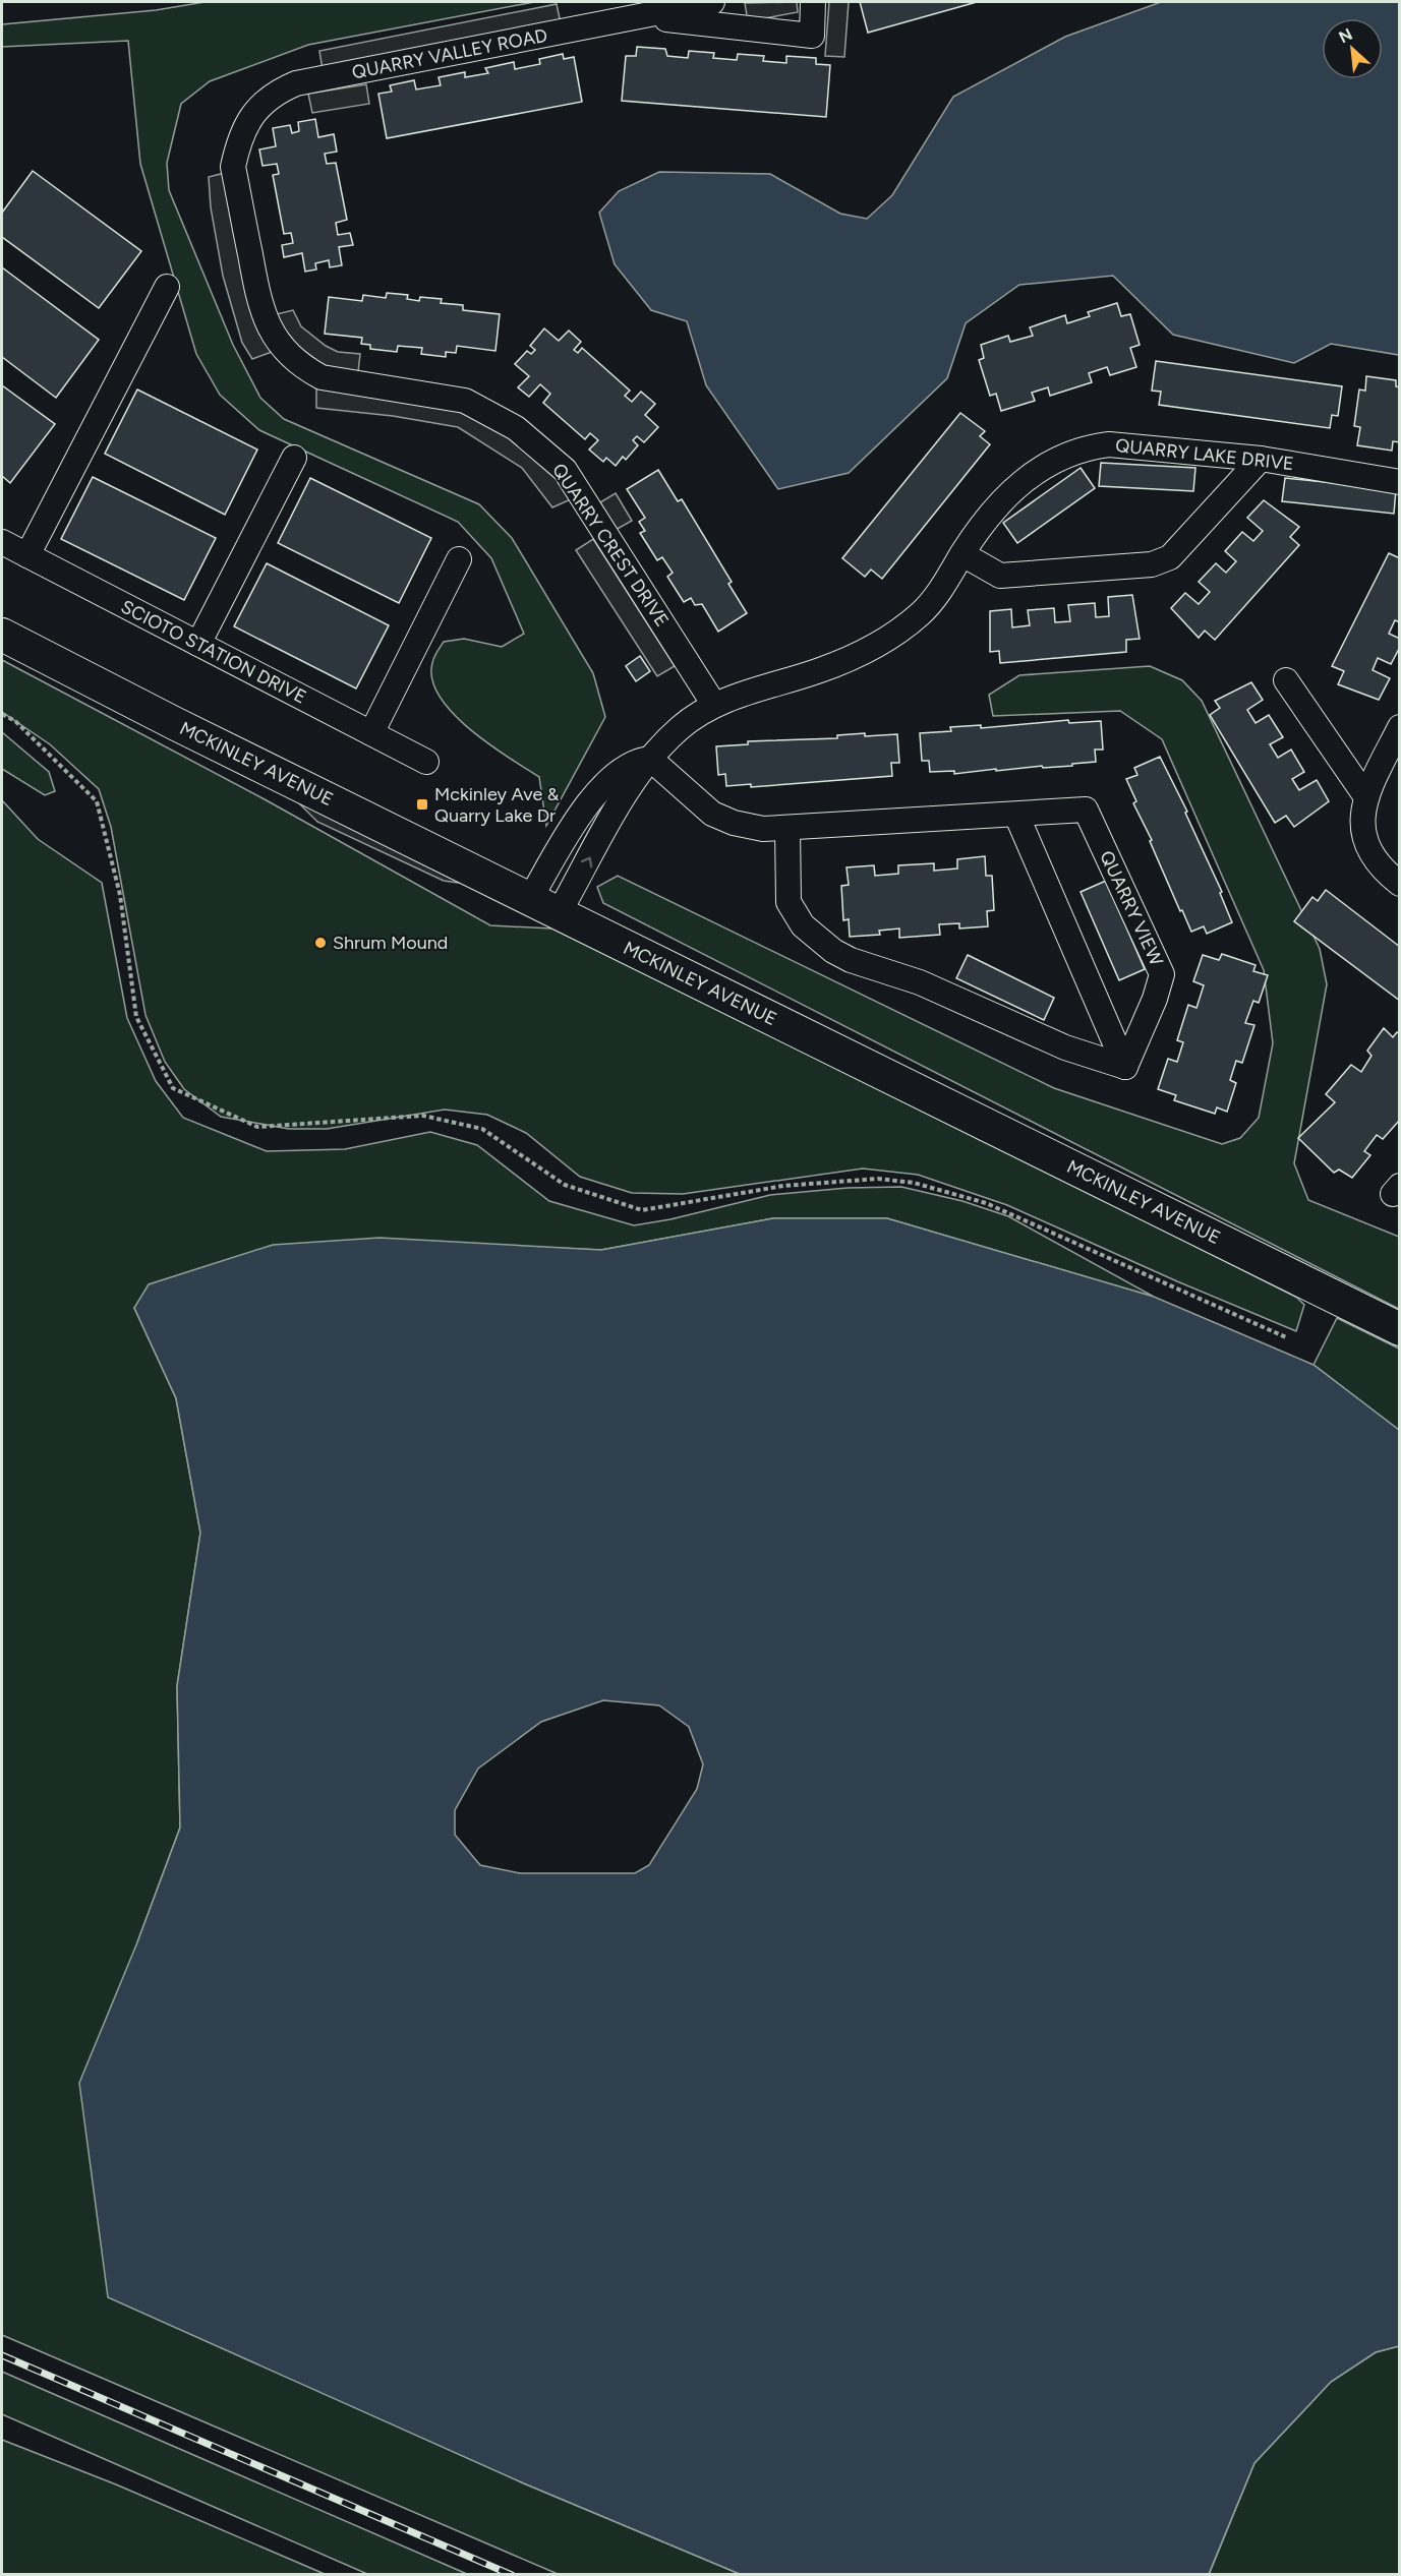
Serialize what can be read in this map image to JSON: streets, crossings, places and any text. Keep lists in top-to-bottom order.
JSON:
{
  "streets": {
    "main road": ["MCKINLEY AVENUE"],
    "street": [
      "QUARRY VALLEY ROAD",
      "QUARRY LAKE DRIVE",
      "QUARRY CREST DRIVE",
      "SCIOTO STATION DRIVE",
      "QUARRY VIEW"
    ]
  },
  "crossings": [
    ["QUARRY VALLEY ROAD", "QUARRY CREST DRIVE"],
    ["QUARRY LAKE DRIVE", "QUARRY CREST DRIVE"],
    ["QUARRY LAKE DRIVE", "MCKINLEY AVENUE"],
    ["QUARRY LAKE DRIVE", "QUARRY VIEW"]
  ],
  "places": {
    "transit": ["Mckinley Ave & Quarry Lake Dr"],
    "other": ["Shrum Mound"]
  },
  "north": "top left"
}
